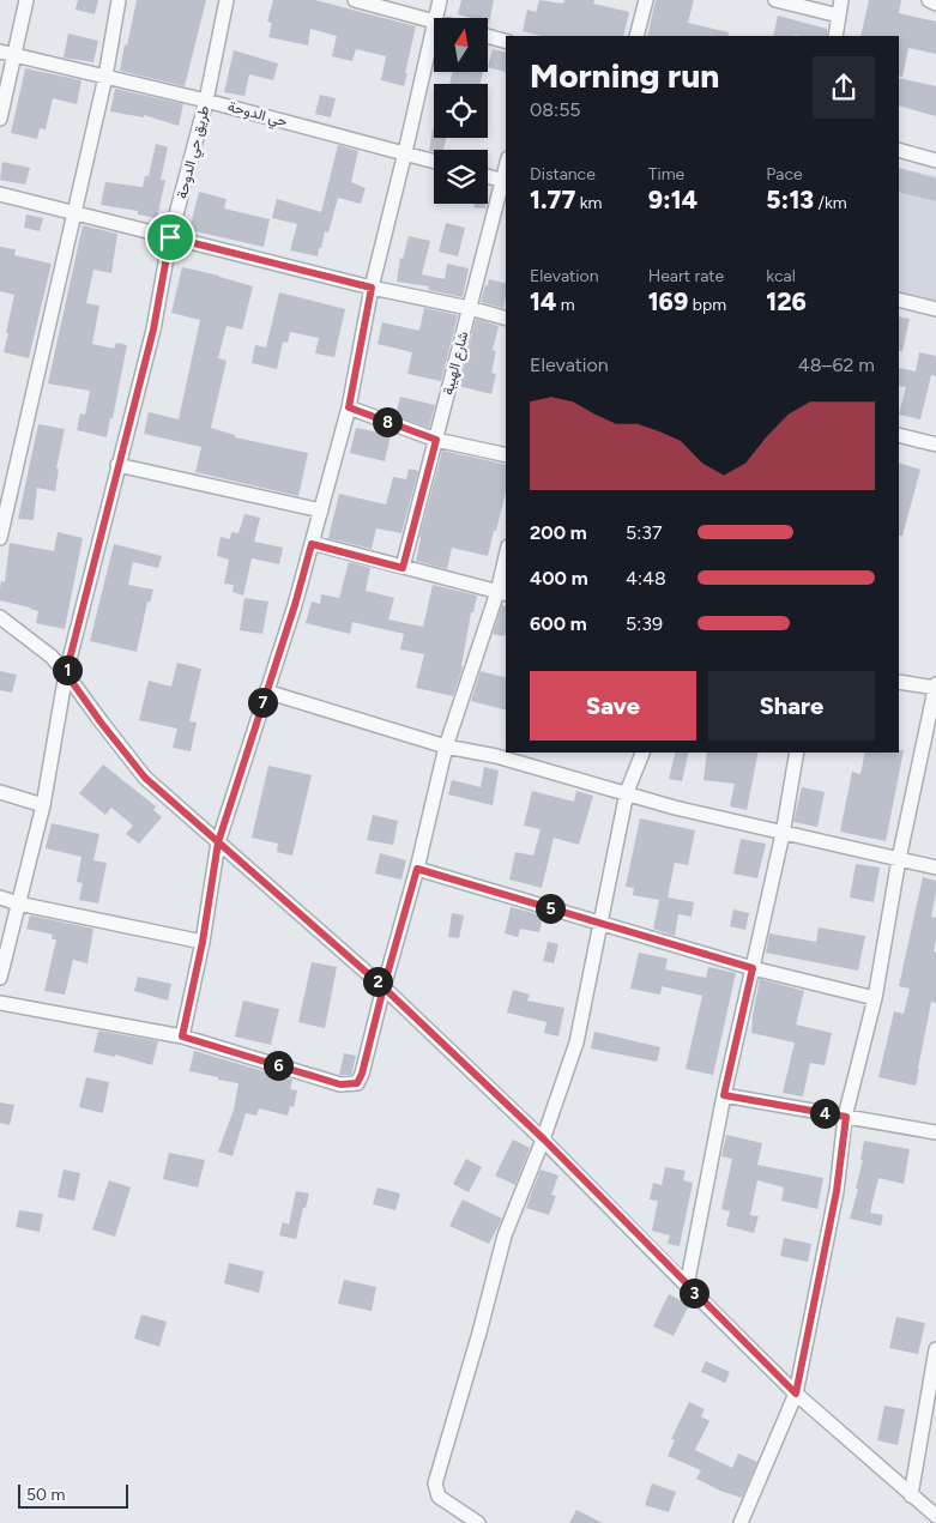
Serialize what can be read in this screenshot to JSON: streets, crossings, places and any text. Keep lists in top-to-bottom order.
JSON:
{
  "streets": {
    "street": ["حي الدوحة", "طريق حي الدوحة", "شارع الهيبة"]
  },
  "crossings": [
    ["حي الدوحة", "طريق حي الدوحة"]
  ],
  "scale_bar": "50 m",
  "north": "top",
  "page": {
    "heading": ["Morning run", "08:55"],
    "stats": [
      ["Distance", "1.77 km"],
      ["Time", "9:14"],
      ["Pace", "5:13 /km"],
      ["Elevation", "14 m"],
      ["Heart rate", "169 bpm"],
      ["kcal", "126"]
    ],
    "chart": ["Elevation", "48–62 m"],
    "pins": [
      "8",
      "1",
      "7",
      "5",
      "2",
      "6",
      "4",
      "3"
    ],
    "list": [
      {
        "name": "200 m",
        "note": "5:37"
      },
      {
        "name": "400 m",
        "note": "4:48"
      },
      {
        "name": "600 m",
        "note": "5:39"
      }
    ],
    "buttons": ["Save", "Share"],
    "scale": "50 m"
  }
}
